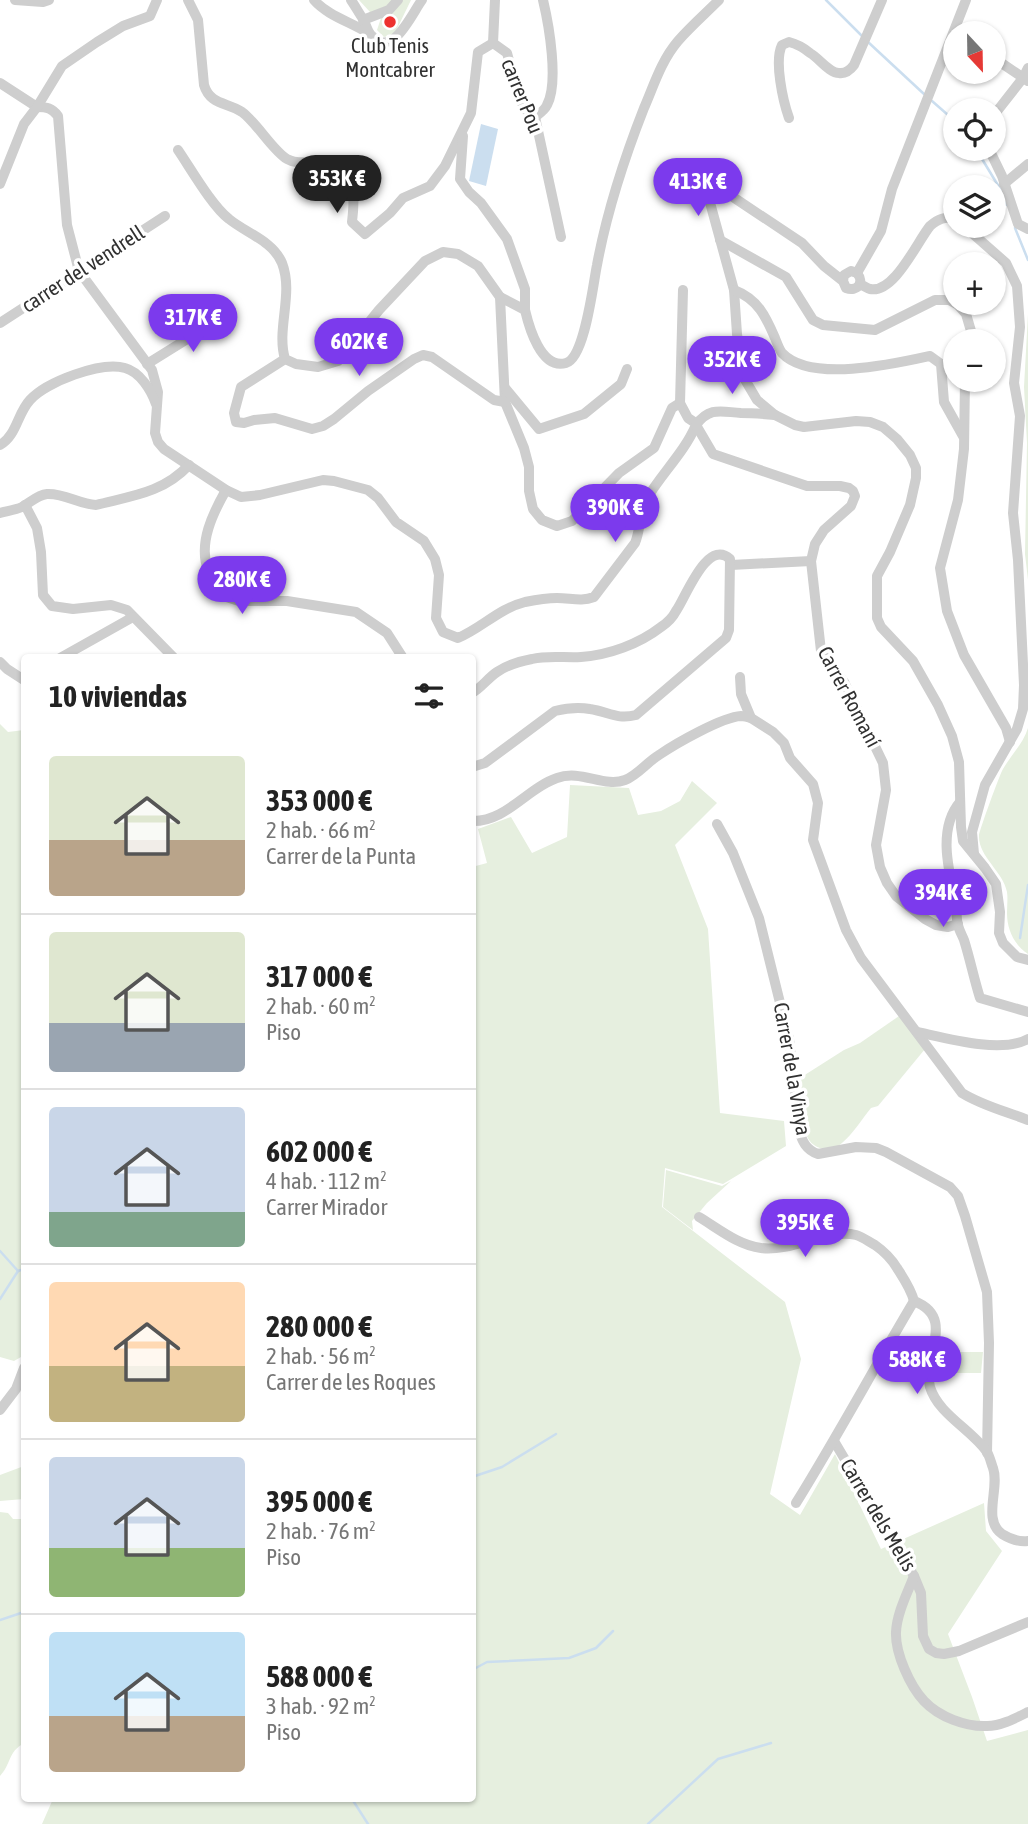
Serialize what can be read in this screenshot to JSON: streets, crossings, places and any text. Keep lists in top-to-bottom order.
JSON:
{
  "streets": {
    "street": [
      "carrer Pou",
      "carrer del vendrell",
      "Carrer Romaní",
      "Carrer de la Vinya",
      "Carrer dels Melis"
    ]
  },
  "places": ["Club Tenis Montcabrer"],
  "north": "bottom",
  "page": {
    "map_buttons": ["+", "−"],
    "price": [
      "353K €",
      "413K €",
      "317K €",
      "602K €",
      "352K €",
      "390K €",
      "280K €",
      "394K €",
      "395K €",
      "588K €"
    ],
    "heading": "10 viviendas",
    "list": [
      {
        "name": "353 000 €",
        "note": "2 hab. · 66 m² · Carrer de la Punta"
      },
      {
        "name": "317 000 €",
        "note": "2 hab. · 60 m² · Piso"
      },
      {
        "name": "602 000 €",
        "note": "4 hab. · 112 m² · Carrer Mirador"
      },
      {
        "name": "280 000 €",
        "note": "2 hab. · 56 m² · Carrer de les Roques"
      },
      {
        "name": "395 000 €",
        "note": "2 hab. · 76 m² · Piso"
      },
      {
        "name": "588 000 €",
        "note": "3 hab. · 92 m² · Piso"
      }
    ]
  }
}
